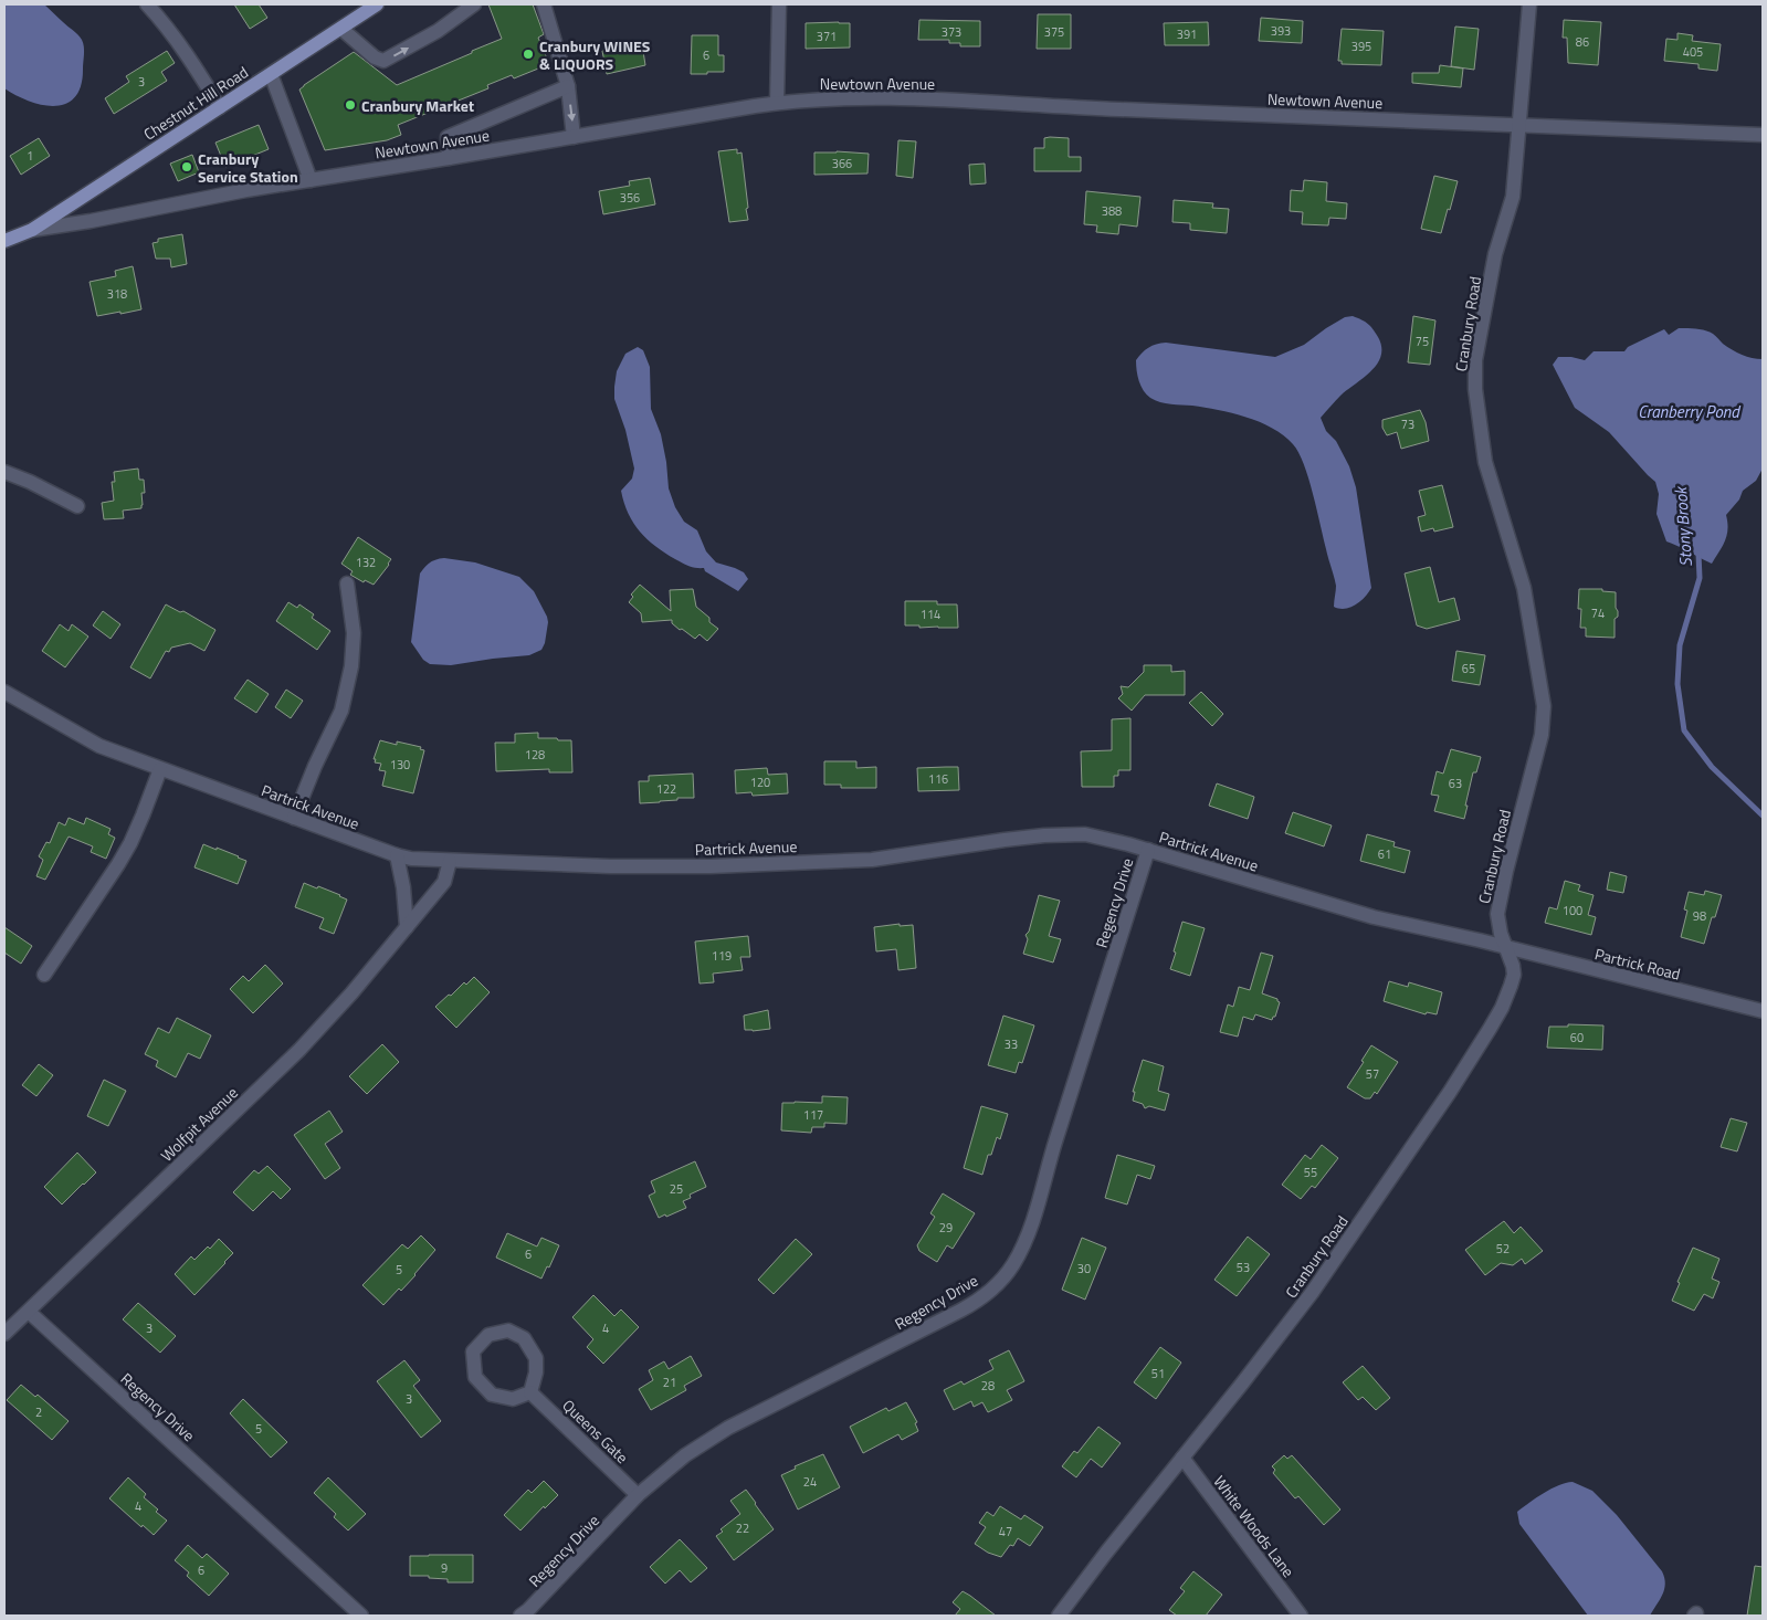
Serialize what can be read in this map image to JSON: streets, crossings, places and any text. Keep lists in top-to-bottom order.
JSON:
{
  "streets": {
    "main road": ["Newtown Avenue", "Chestnut Hill Road"],
    "street": [
      "Cranbury Road",
      "Partrick Avenue",
      "Regency Drive",
      "Partrick Road",
      "Wolfpit Avenue",
      "Queens Gate",
      "White Woods Lane"
    ]
  },
  "crossings": [
    ["Newtown Avenue", "Chestnut Hill Road"],
    ["Newtown Avenue", "Cranbury Road"],
    ["Cranbury Road", "Partrick Avenue"],
    ["Cranbury Road", "Partrick Road"],
    ["Cranbury Road", "White Woods Lane"],
    ["Partrick Avenue", "Regency Drive"],
    ["Partrick Avenue", "Partrick Road"],
    ["Partrick Avenue", "Wolfpit Avenue"],
    ["Regency Drive", "Wolfpit Avenue"],
    ["Regency Drive", "Queens Gate"]
  ],
  "water": ["Cranberry Pond", "Stony Brook"],
  "places": ["Cranbury WINES & LIQUORS", "Cranbury Market", "Cranbury Service Station"],
  "house_numbers": [
    "393",
    "373",
    "375",
    "391",
    "371",
    "86",
    "395",
    "405",
    "6",
    "3",
    "1",
    "366",
    "356",
    "388",
    "318",
    "75",
    "73",
    "132",
    "74",
    "114",
    "65",
    "128",
    "130",
    "116",
    "120",
    "63",
    "122",
    "61",
    "100",
    "98",
    "119",
    "60",
    "33",
    "57",
    "117",
    "55",
    "25",
    "29",
    "52",
    "6",
    "53",
    "30",
    "5",
    "3",
    "4",
    "51",
    "21",
    "28",
    "3",
    "2",
    "5",
    "24",
    "4",
    "22",
    "47",
    "9",
    "6"
  ]
}
